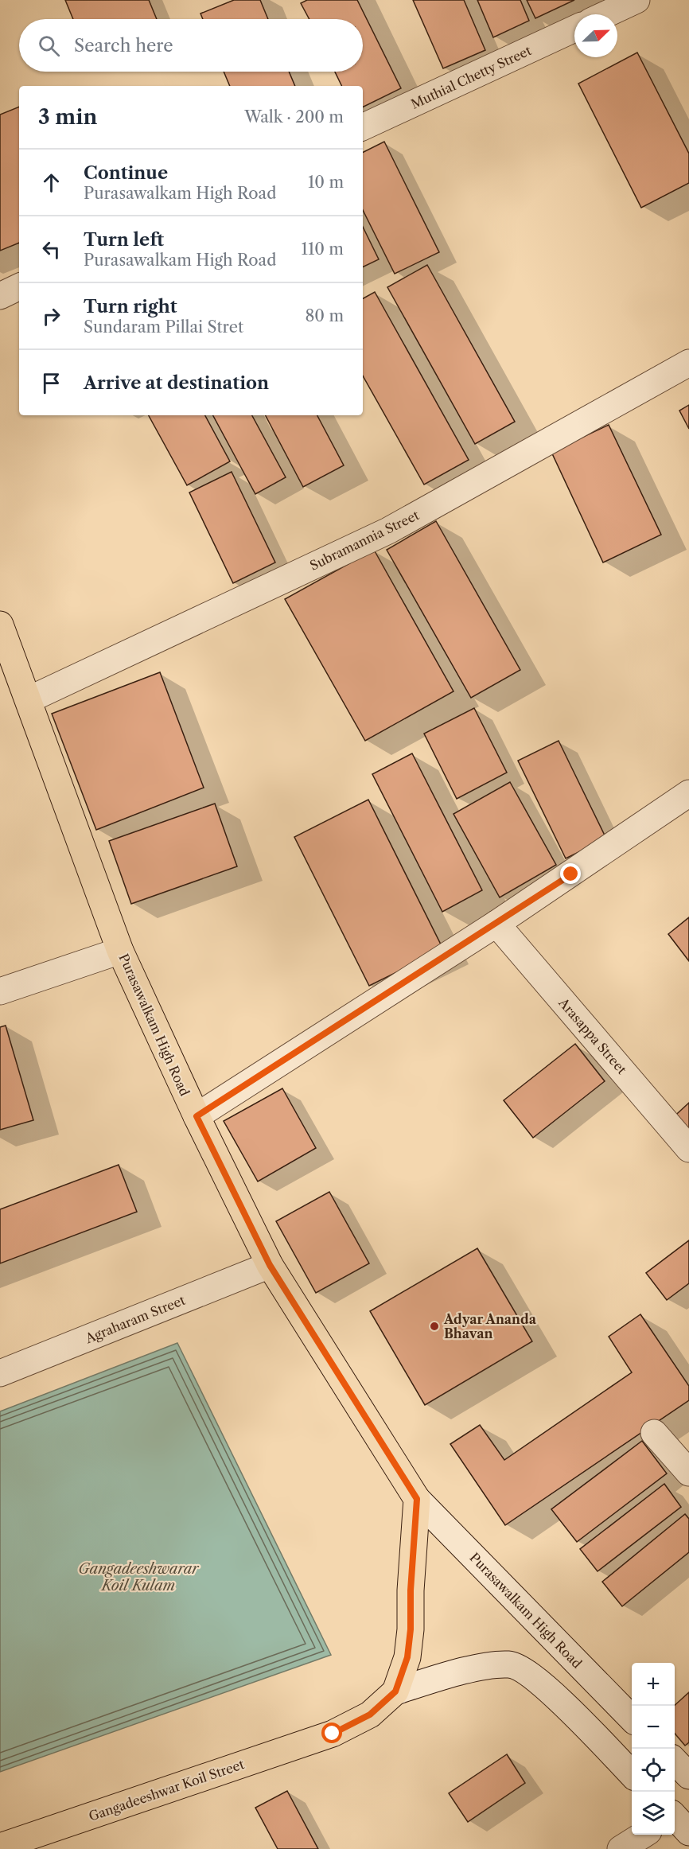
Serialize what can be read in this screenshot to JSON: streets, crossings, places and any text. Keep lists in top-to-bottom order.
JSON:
{
  "streets": {
    "main road": ["Purasawalkam High Road", "Gangadeeshwar Koil Street"],
    "street": [
      "Muthial Chetty Street",
      "Subramannia Street",
      "Arasappa Street",
      "Agraharam Street"
    ]
  },
  "crossings": [
    ["Subramannia Street", "Purasawalkam High Road"],
    ["Purasawalkam High Road", "Agraharam Street"]
  ],
  "water": ["Gangadeeshwarar Koil Kulam"],
  "places": ["Adyar Ananda Bhavan"],
  "north": "top right",
  "page": {
    "search": "Search here",
    "heading": ["3 min", "Walk · 200 m"],
    "list": [
      ["Continue", "Purasawalkam High Road", "10 m"],
      ["Turn left", "Purasawalkam High Road", "110 m"],
      ["Turn right", "Sundaram Pillai Stret", "80 m"],
      "Arrive at destination"
    ],
    "map_buttons": ["+", "−"]
  }
}
